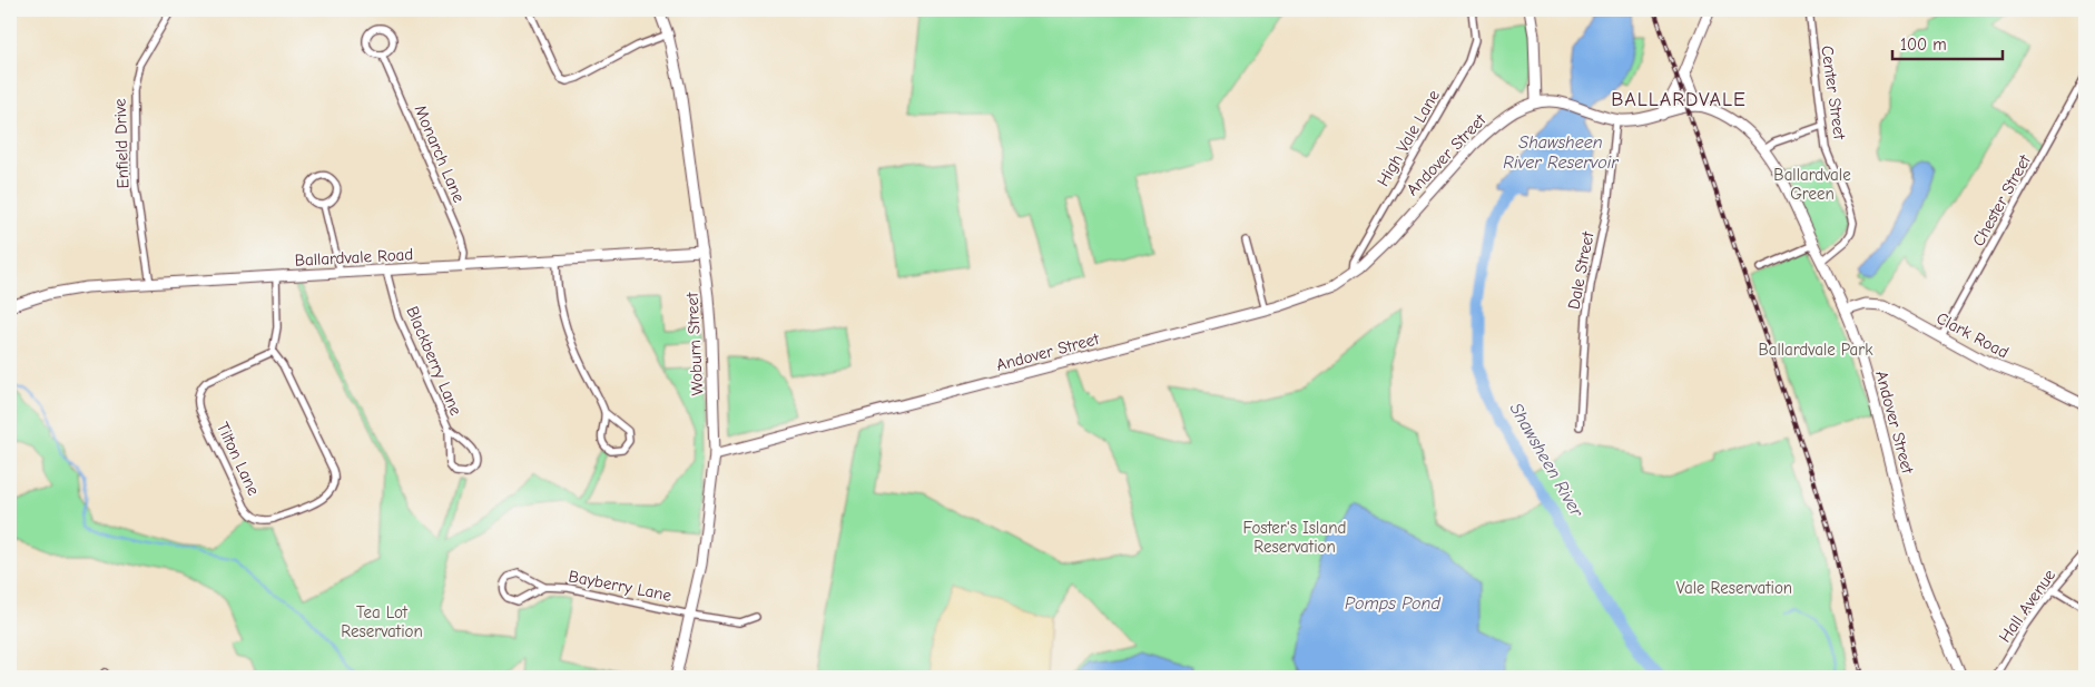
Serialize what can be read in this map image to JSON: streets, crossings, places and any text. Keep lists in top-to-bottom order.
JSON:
{
  "streets": {
    "street": [
      "Center Street",
      "High Vale Lane",
      "Enfield Drive",
      "Monarch Lane",
      "Andover Street",
      "Chester Street",
      "Ballardvale Road",
      "Dale Street",
      "Clark Road",
      "Woburn Street",
      "Blackberry Lane",
      "Tilton Lane",
      "Bayberry Lane",
      "Hall Avenue"
    ]
  },
  "crossings": [
    ["Center Street", "Andover Street"],
    ["High Vale Lane", "Andover Street"],
    ["Enfield Drive", "Ballardvale Road"],
    ["Monarch Lane", "Ballardvale Road"],
    ["Andover Street", "Dale Street"],
    ["Andover Street", "Clark Road"],
    ["Andover Street", "Woburn Street"],
    ["Chester Street", "Clark Road"],
    ["Ballardvale Road", "Woburn Street"],
    ["Ballardvale Road", "Blackberry Lane"],
    ["Woburn Street", "Bayberry Lane"]
  ],
  "districts": ["BALLARDVALE"],
  "water": ["Shawsheen River Reservoir", "Shawsheen River", "Pomps Pond"],
  "parks": [
    "Ballardvale Green",
    "Ballardvale Park",
    "Foster's Island Reservation",
    "Vale Reservation",
    "Tea Lot Reservation"
  ],
  "scale_bar": "100 m"
}
